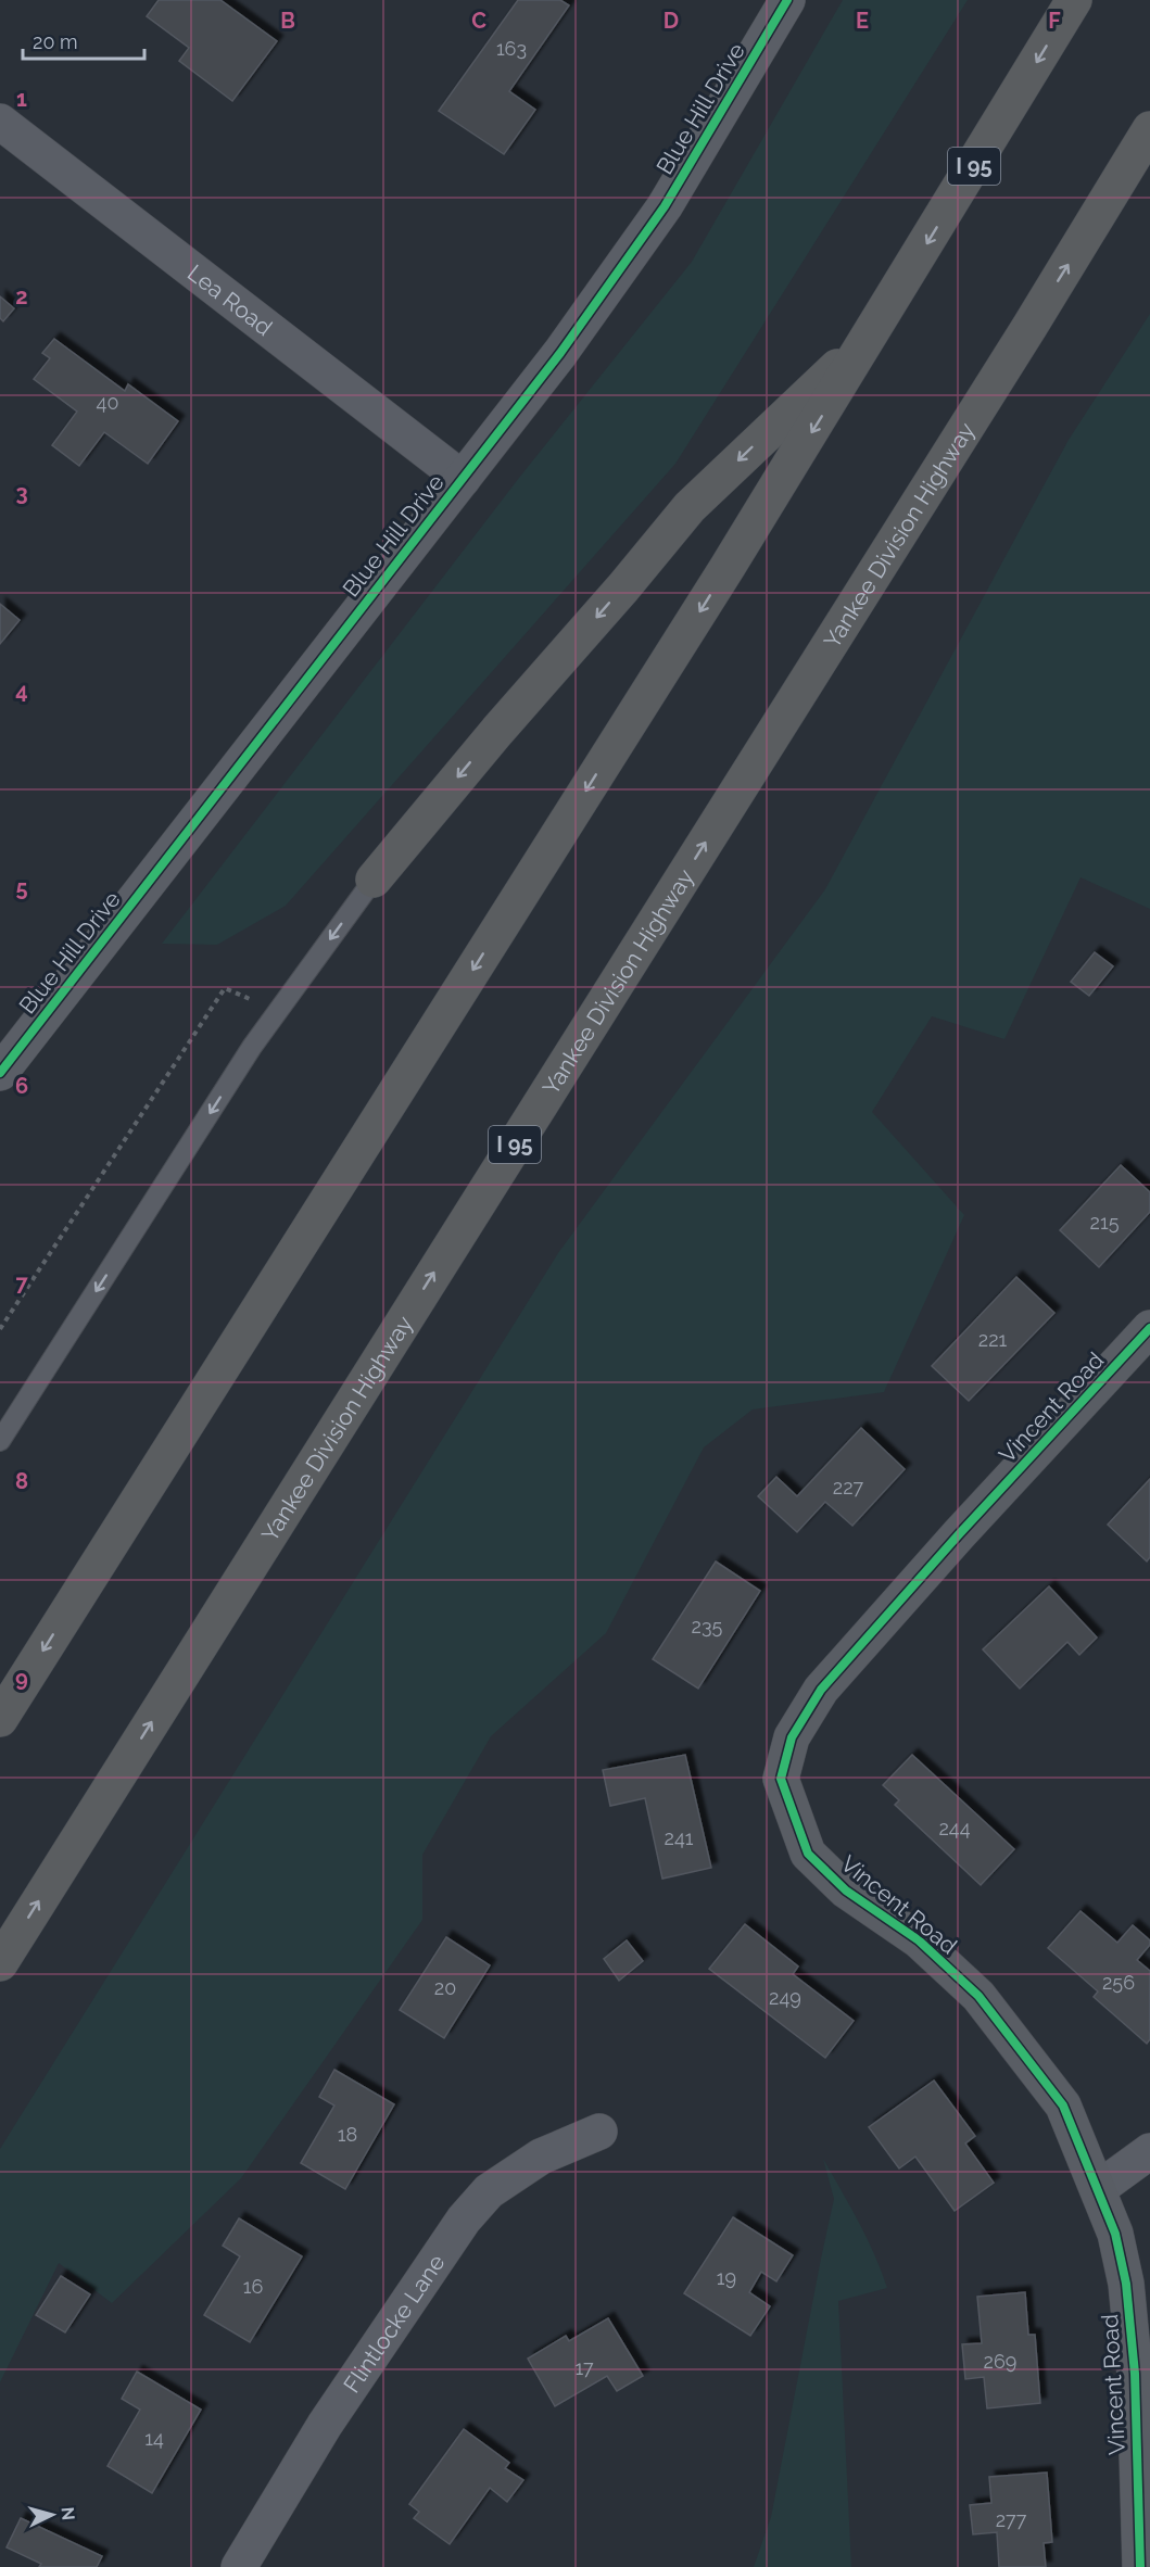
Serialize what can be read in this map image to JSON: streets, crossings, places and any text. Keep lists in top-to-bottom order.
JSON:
{
  "streets": {
    "highway": ["I 95", "Yankee Division Highway"],
    "street": [
      "Blue Hill Drive",
      "Lea Road",
      "Vincent Road",
      "Flintlocke Lane"
    ]
  },
  "crossings": [
    ["Blue Hill Drive", "Lea Road"]
  ],
  "house_numbers": [
    "163",
    "40",
    "215",
    "221",
    "227",
    "235",
    "244",
    "241",
    "256",
    "20",
    "249",
    "18",
    "19",
    "16",
    "269",
    "17",
    "14",
    "277"
  ],
  "scale_bar": "20 m",
  "north": "right",
  "grid": {
    "columns": [
      "B",
      "C",
      "D",
      "E",
      "F"
    ],
    "rows": [
      "1",
      "2",
      "3",
      "4",
      "5",
      "6",
      "7",
      "8",
      "9"
    ]
  }
}
